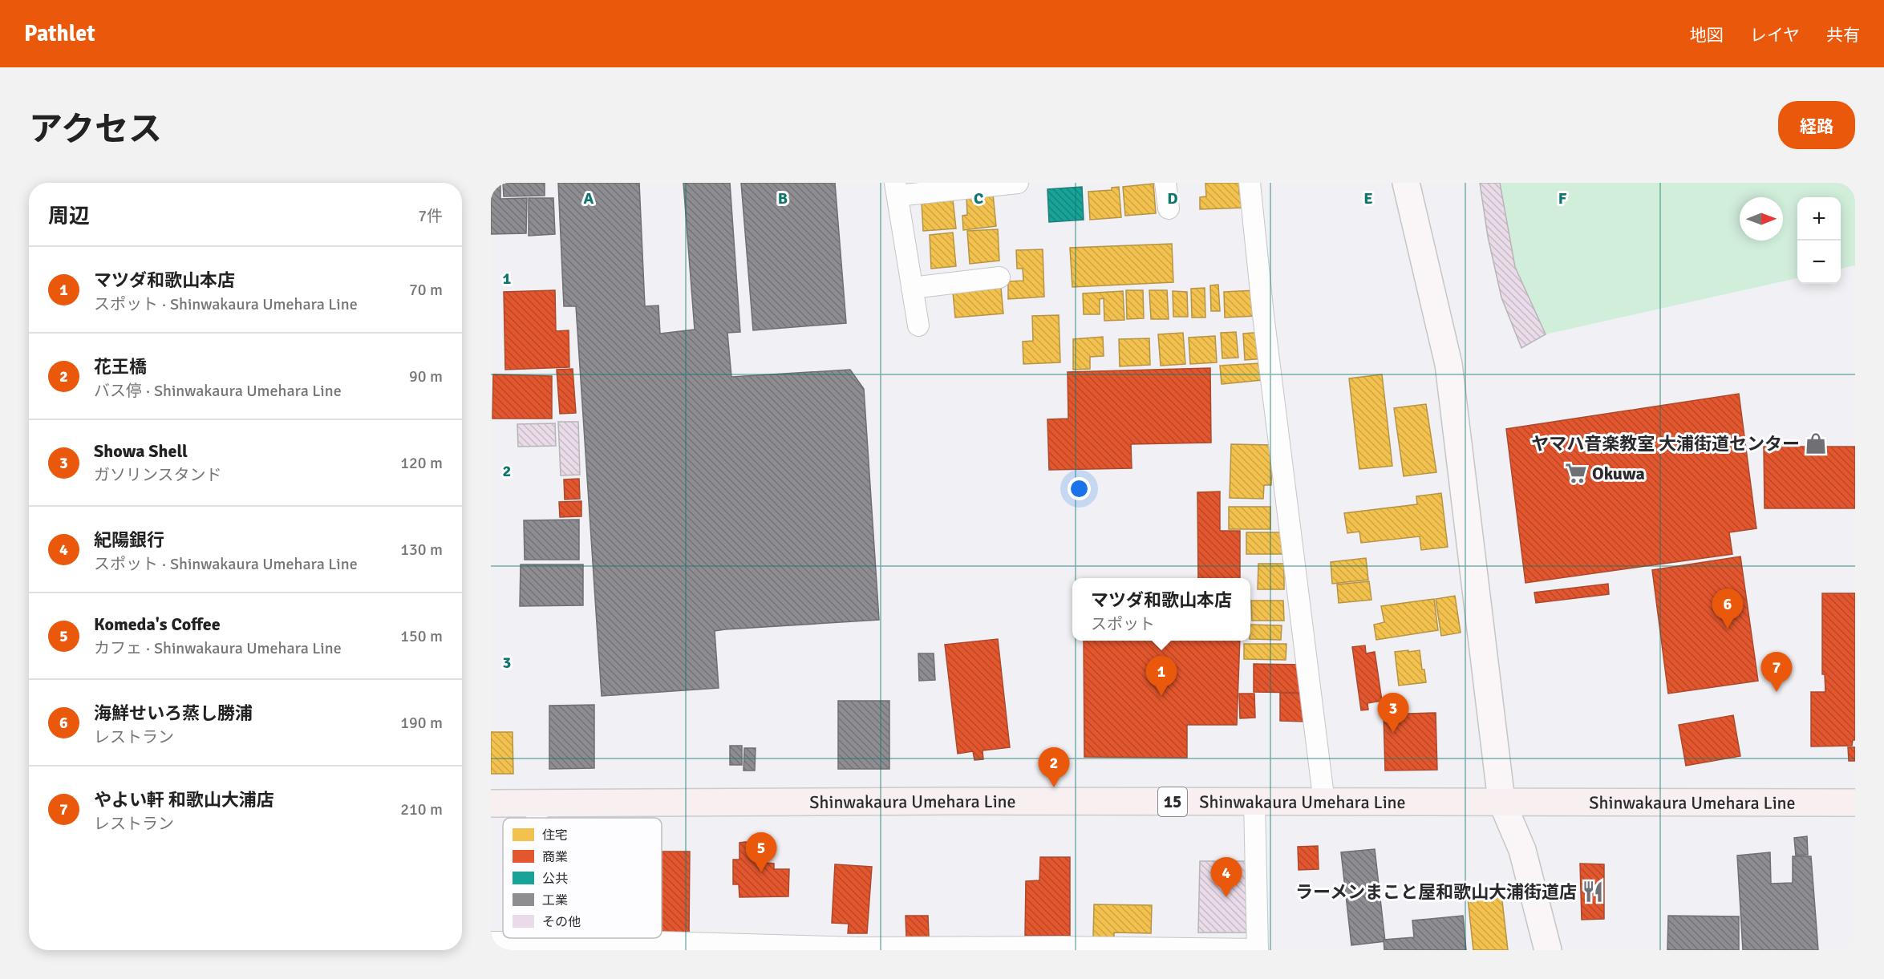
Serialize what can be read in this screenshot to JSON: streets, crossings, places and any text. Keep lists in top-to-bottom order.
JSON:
{
  "streets": {
    "main road": ["Shinwakaura Umehara Line", "15"]
  },
  "places": {
    "shop": ["ヤマハ音楽教室 大浦街道センター"],
    "supermarket": ["Okuwa"],
    "restaurant": ["ラーメンまこと屋和歌山大浦街道店"]
  },
  "legend": [
    "住宅",
    "商業",
    "公共",
    "工業",
    "その他"
  ],
  "north": "right",
  "page": {
    "header": "Pathlet",
    "nav": ["地図", "レイヤ", "共有"],
    "title": "アクセス",
    "buttons": "経路",
    "heading": ["周辺", "7件"],
    "map_buttons": ["+", "−"],
    "list": [
      {
        "mark": "1",
        "name": "マツダ和歌山本店",
        "note": "スポット · Shinwakaura Umehara Line",
        "value": "70 m"
      },
      {
        "mark": "2",
        "name": "花王橋",
        "note": "バス停 · Shinwakaura Umehara Line",
        "value": "90 m"
      },
      {
        "mark": "3",
        "name": "Showa Shell",
        "note": "ガソリンスタンド",
        "value": "120 m"
      },
      {
        "mark": "4",
        "name": "紀陽銀行",
        "note": "スポット · Shinwakaura Umehara Line",
        "value": "130 m"
      },
      {
        "mark": "5",
        "name": "Komeda's Coffee",
        "note": "カフェ · Shinwakaura Umehara Line",
        "value": "150 m"
      },
      {
        "mark": "6",
        "name": "海鮮せいろ蒸し勝浦",
        "note": "レストラン",
        "value": "190 m"
      },
      {
        "mark": "7",
        "name": "やよい軒 和歌山大浦店",
        "note": "レストラン",
        "value": "210 m"
      }
    ],
    "popup": ["マツダ和歌山本店", "スポット"],
    "pins": [
      "6",
      "7",
      "1",
      "3",
      "2",
      "5",
      "4"
    ]
  },
  "grid": {
    "columns": [
      "A",
      "B",
      "C",
      "D",
      "E",
      "F"
    ],
    "rows": ["1", "2", "3"]
  }
}
